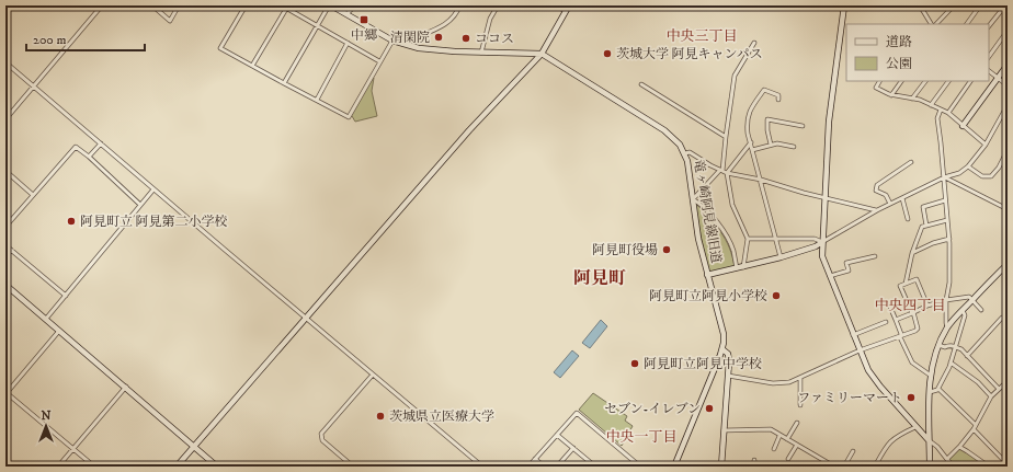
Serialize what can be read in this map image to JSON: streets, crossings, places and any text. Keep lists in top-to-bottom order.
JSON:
{
  "streets": {
    "street": ["竜ヶ崎阿見線旧道"]
  },
  "districts": [
    "中央三丁目",
    "阿見町",
    "中央四丁目",
    "中央一丁目"
  ],
  "places": {
    "transit": ["中郷"],
    "other": [
      "清閑院",
      "ココス",
      "茨城大学 阿見キャンパス",
      "阿見町立 阿見第二小学校",
      "阿見町役場",
      "阿見町立阿見小学校",
      "阿見町立阿見中学校",
      "ファミリーマート",
      "セブン-イレブン",
      "茨城県立医療大学"
    ]
  },
  "legend": ["道路", "公園"],
  "scale_bar": "200 m",
  "north": "top"
}
